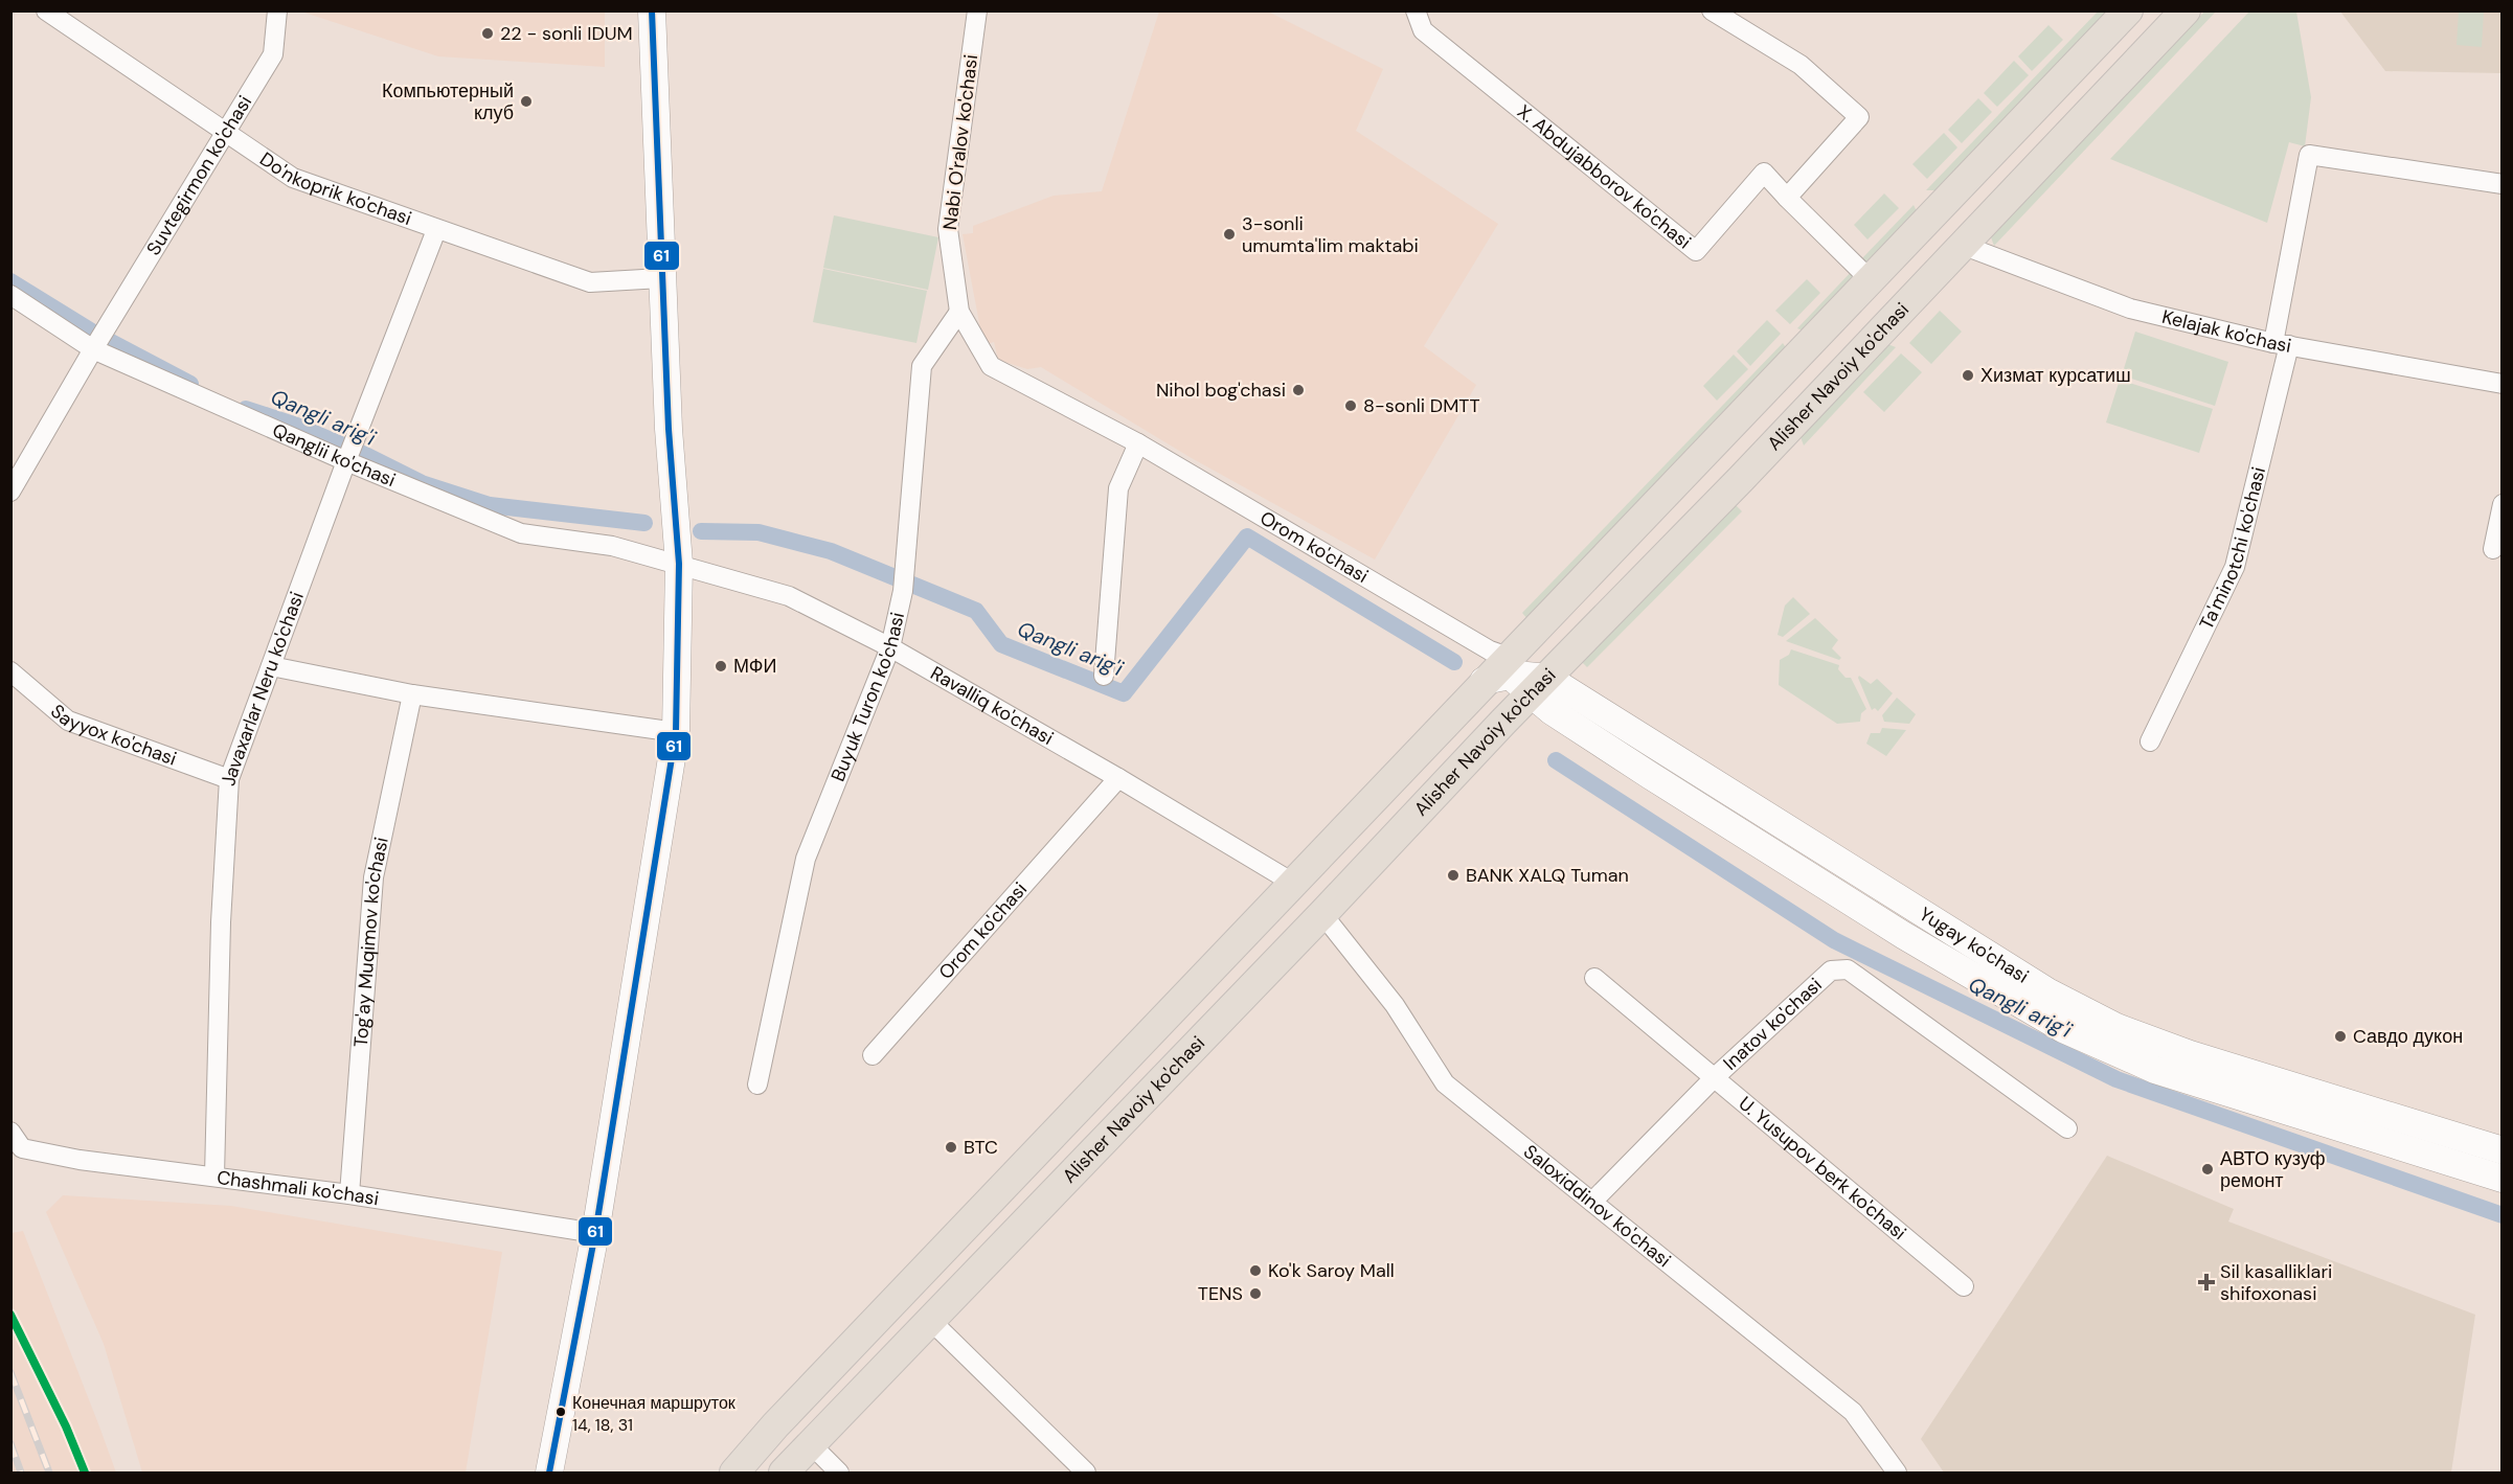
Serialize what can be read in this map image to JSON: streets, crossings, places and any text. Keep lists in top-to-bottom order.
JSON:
{
  "streets": {
    "main road": ["Alisher Navoiy ko'chasi", "Yugay ko'chasi"],
    "street": [
      "Nabi O'ralov ko'chasi",
      "Suvtegirmon ko'chasi",
      "X. Abdujabborov ko'chasi",
      "Do'nkoprik ko'chasi",
      "Kelajak ko'chasi",
      "Qanglii ko'chasi",
      "Orom ko'chasi",
      "Ta'minotchi ko'chasi",
      "Javaxarlar Neru ko'chasi",
      "Buyuk Turon ko'chasi",
      "Ravalliq ko'chasi",
      "Sayyox ko'chasi",
      "Tog'ay Muqimov ko'chasi",
      "Inatov ko'chasi",
      "U. Yusupov berk ko'chasi",
      "Chashmali ko'chasi",
      "Saloxiddinov ko'chasi"
    ]
  },
  "crossings": [
    ["Nabi O'ralov ko'chasi", "Orom ko'chasi"],
    ["Nabi O'ralov ko'chasi", "Buyuk Turon ko'chasi"],
    ["Suvtegirmon ko'chasi", "Do'nkoprik ko'chasi"],
    ["Suvtegirmon ko'chasi", "Qanglii ko'chasi"],
    ["Do'nkoprik ko'chasi", "Javaxarlar Neru ko'chasi"],
    ["Kelajak ko'chasi", "Alisher Navoiy ko'chasi"],
    ["Kelajak ko'chasi", "Ta'minotchi ko'chasi"],
    ["Alisher Navoiy ko'chasi", "Orom ko'chasi"],
    ["Alisher Navoiy ko'chasi", "Ravalliq ko'chasi"],
    ["Alisher Navoiy ko'chasi", "Yugay ko'chasi"],
    ["Alisher Navoiy ko'chasi", "Saloxiddinov ko'chasi"],
    ["Qanglii ko'chasi", "Javaxarlar Neru ko'chasi"],
    ["Qanglii ko'chasi", "Ravalliq ko'chasi"],
    ["Orom ko'chasi", "Buyuk Turon ko'chasi"],
    ["Orom ko'chasi", "Ravalliq ko'chasi"],
    ["Orom ko'chasi", "Yugay ko'chasi"],
    ["Javaxarlar Neru ko'chasi", "Sayyox ko'chasi"],
    ["Javaxarlar Neru ko'chasi", "Chashmali ko'chasi"],
    ["Buyuk Turon ko'chasi", "Ravalliq ko'chasi"],
    ["Tog'ay Muqimov ko'chasi", "Chashmali ko'chasi"],
    ["Inatov ko'chasi", "U. Yusupov berk ko'chasi"],
    ["Inatov ko'chasi", "Saloxiddinov ko'chasi"]
  ],
  "water": ["Qangli arig'i"],
  "places": {
    "other": [
      "22 - sonli IDUM",
      "Компьютерный клуб",
      "3-sonli umumta'lim maktabi",
      "Хизмат курсатиш",
      "Nihol bog'chasi",
      "8-sonli DMTT",
      "МФИ",
      "BANK XALQ Tuman",
      "Cавдо дукон",
      "BTC",
      "АВТО кузуф ремонт",
      "Ko'k Saroy Mall",
      "TENS",
      "Конечная маршруток 14, 18, 31"
    ],
    "health": ["Sil kasalliklari shifoxonasi"]
  },
  "lines": ["transit line 61"]
}
